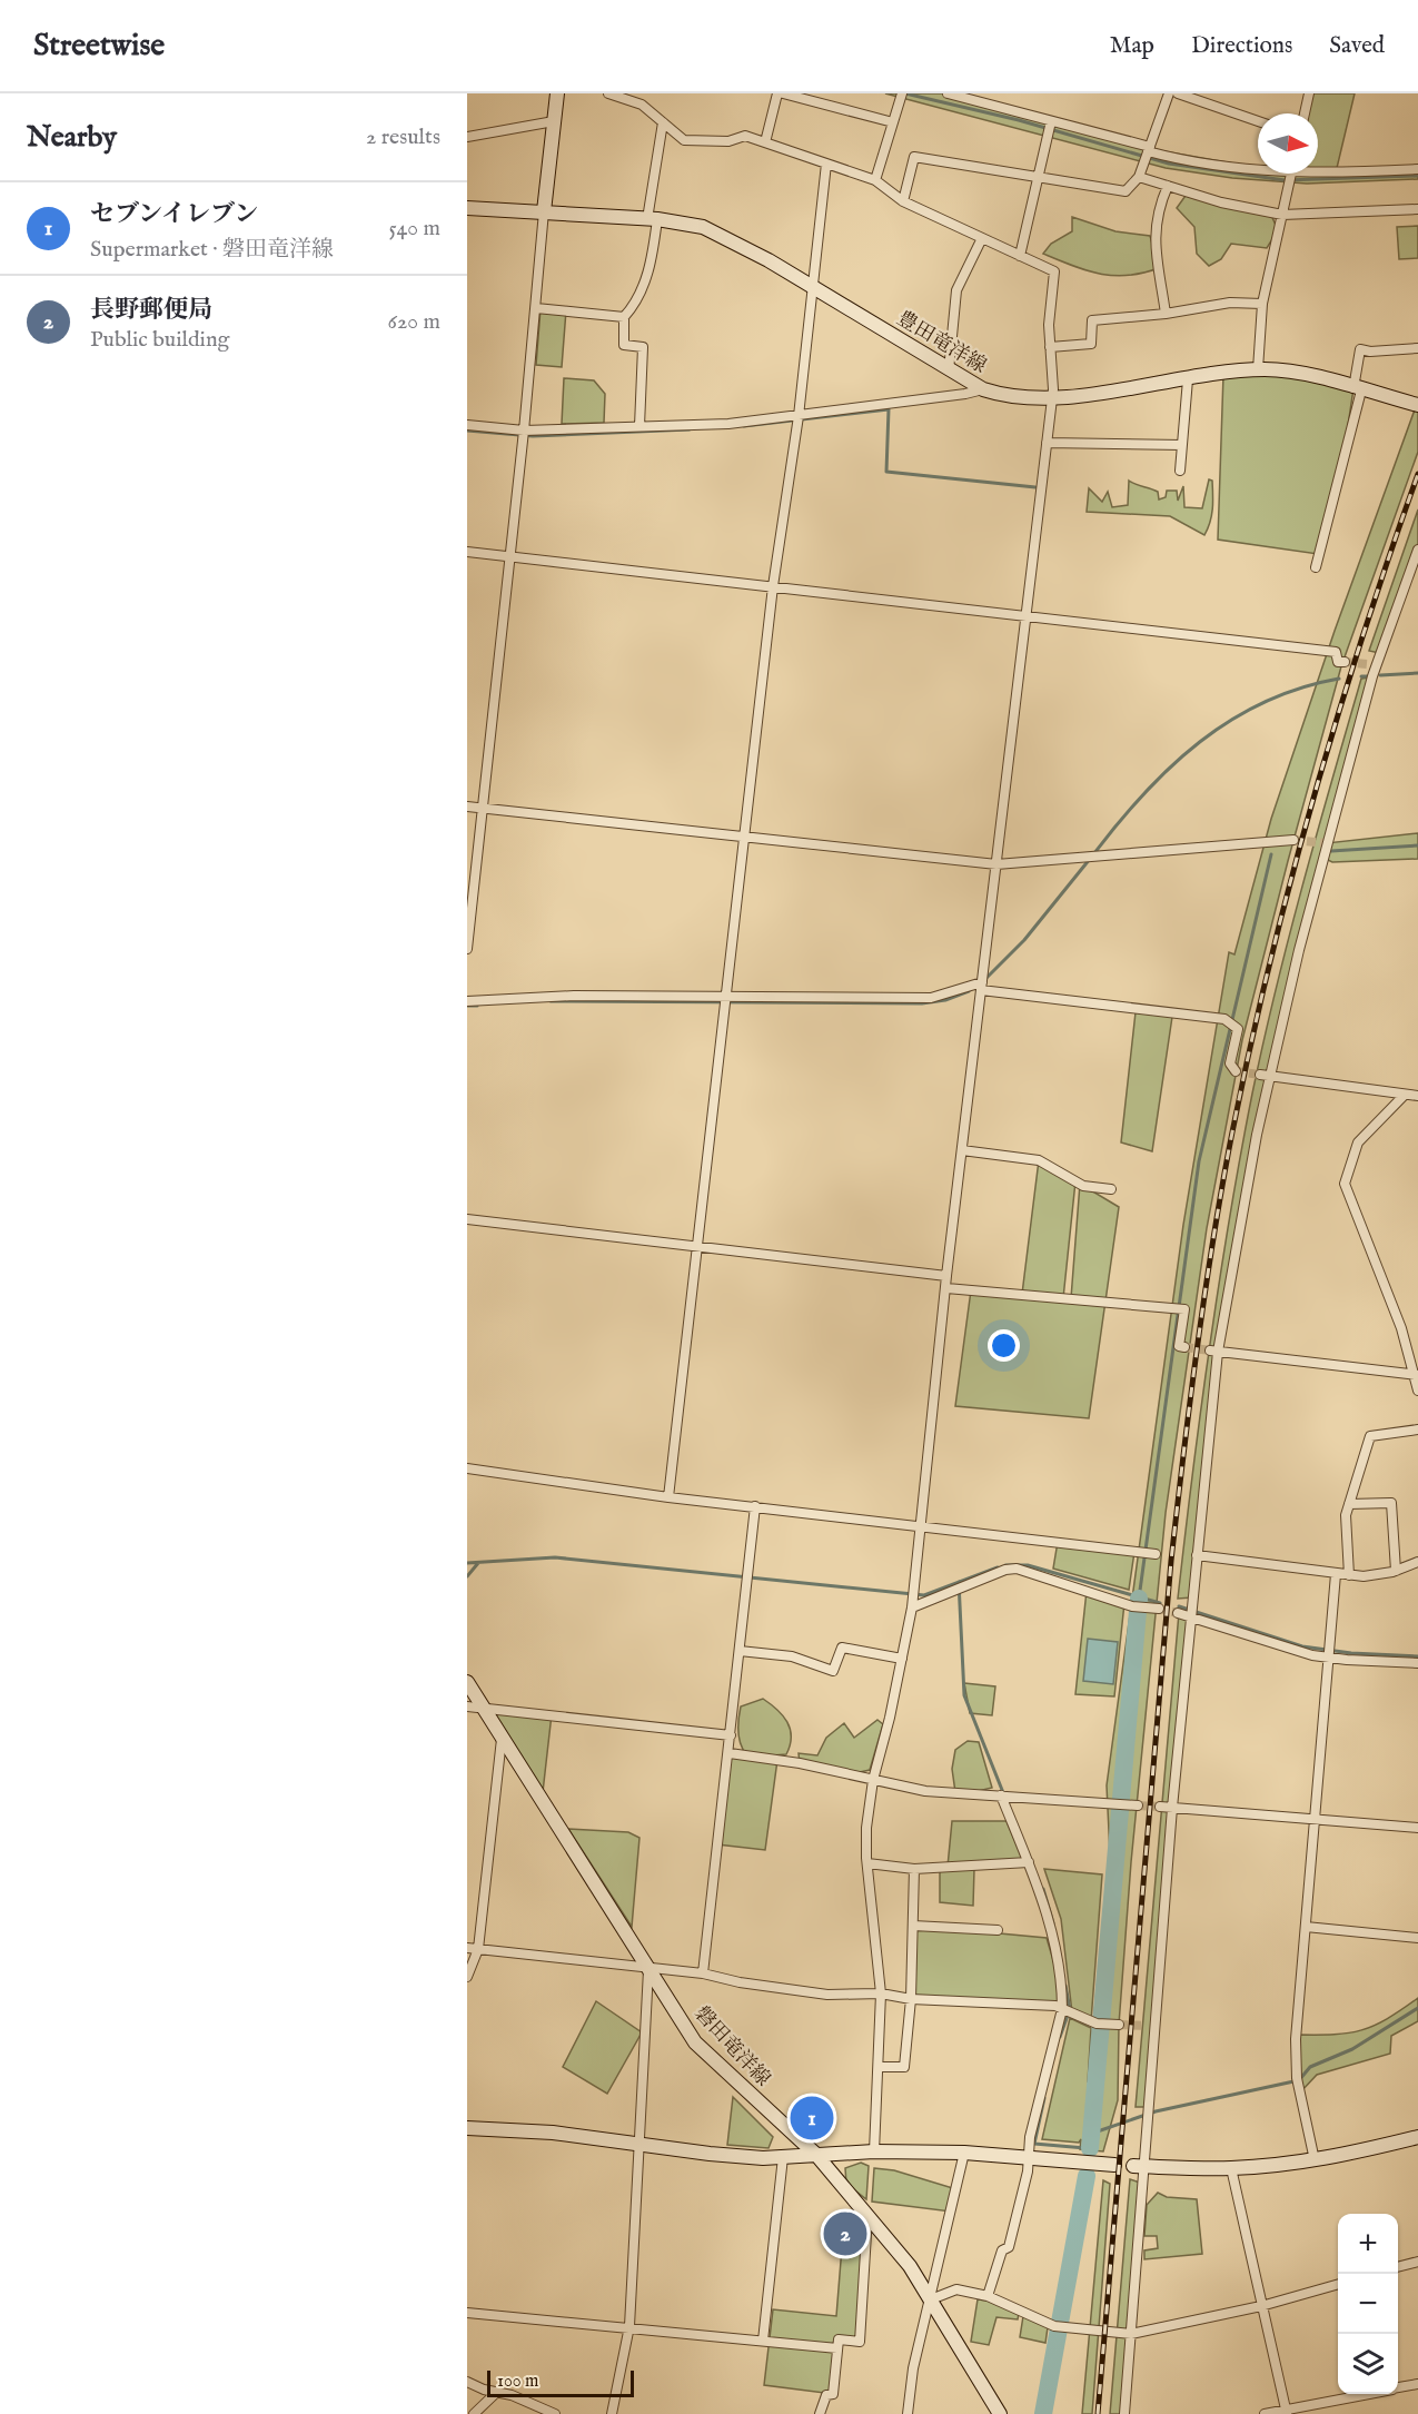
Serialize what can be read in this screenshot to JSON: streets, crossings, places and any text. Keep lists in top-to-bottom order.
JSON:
{
  "streets": {
    "main road": ["豊田竜洋線", "磐田竜洋線"]
  },
  "scale_bar": "100 m",
  "north": "right",
  "page": {
    "header": "Streetwise",
    "nav": ["Map", "Directions", "Saved"],
    "heading": ["Nearby", "2 results"],
    "list": [
      {
        "mark": "1",
        "name": "セブンイレブン",
        "note": "Supermarket · 磐田竜洋線",
        "value": "540 m"
      },
      {
        "mark": "2",
        "name": "長野郵便局",
        "note": "Public building",
        "value": "620 m"
      }
    ],
    "pins": ["1", "2"],
    "map_buttons": ["+", "−"],
    "scale": "100 m"
  }
}
